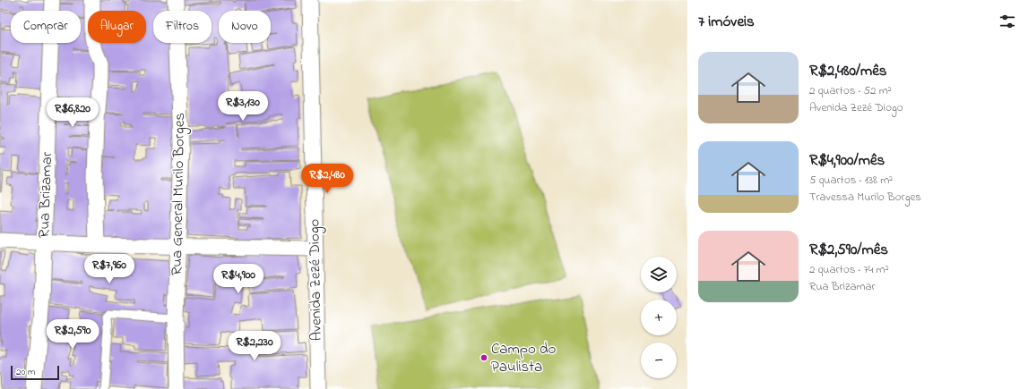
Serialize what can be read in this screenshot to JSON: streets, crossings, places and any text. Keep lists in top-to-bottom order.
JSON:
{
  "streets": {
    "street": ["Rua General Murilo Borges", "Rua Brizamar", "Avenida Zezé Diogo"]
  },
  "places": ["Campo do Paulista"],
  "scale_bar": "20 m",
  "page": {
    "heading": "7 imóveis",
    "chip": [
      "Comprar",
      "Alugar",
      "Filtros",
      "Novo"
    ],
    "list": [
      {
        "name": "R$2,480/mês",
        "note": "2 quartos · 52 m² · Avenida Zezé Diogo"
      },
      {
        "name": "R$4,900/mês",
        "note": "5 quartos · 138 m² · Travessa Murilo Borges"
      },
      {
        "name": "R$2,590/mês",
        "note": "2 quartos · 74 m² · Rua Brizamar"
      }
    ],
    "price": [
      "R$3,130",
      "R$6,820",
      "R$2,480",
      "R$7,960",
      "R$4,900",
      "R$2,590",
      "R$2,230"
    ],
    "map_buttons": ["+", "−"],
    "scale": "20 m"
  }
}
